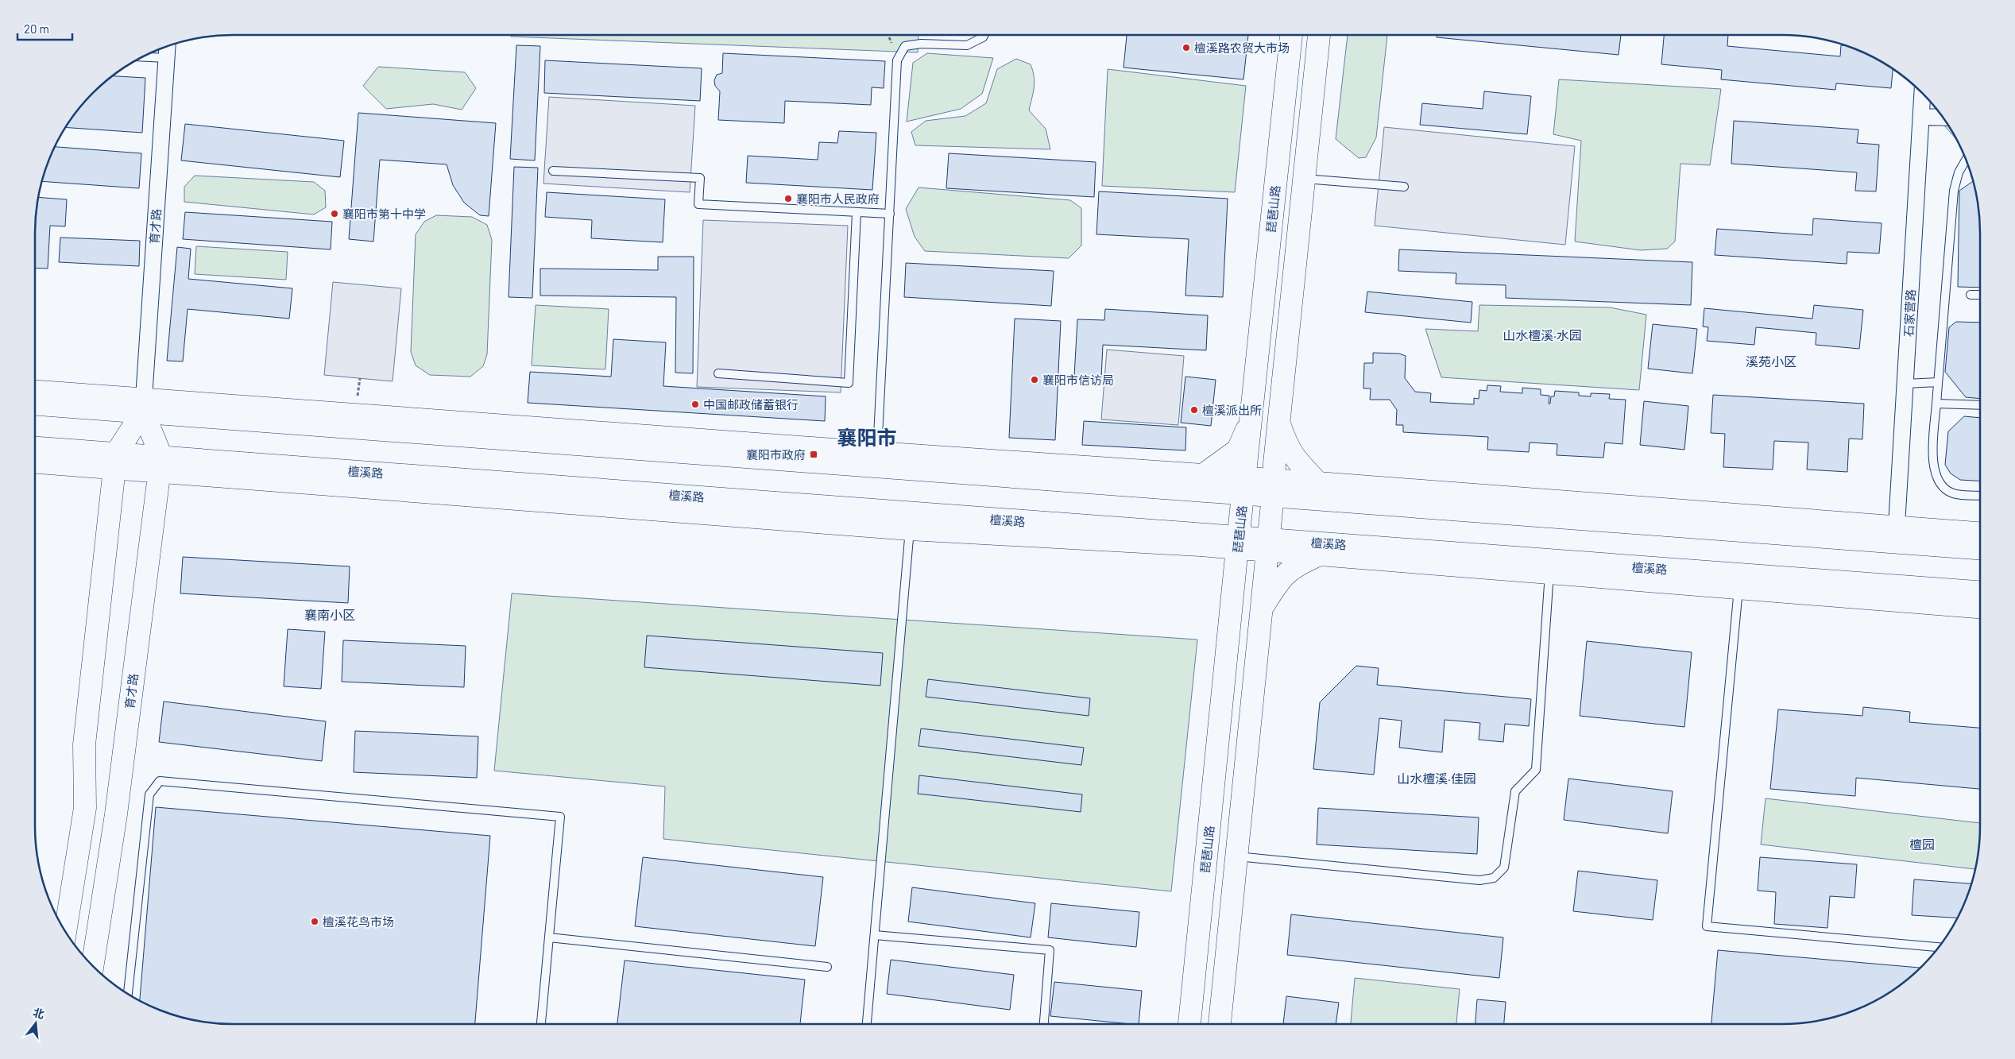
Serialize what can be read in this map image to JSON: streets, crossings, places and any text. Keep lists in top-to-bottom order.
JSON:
{
  "streets": {
    "main road": ["琵琶山路", "育才路", "檀溪路"],
    "street": ["石家营路"]
  },
  "crossings": [
    ["琵琶山路", "檀溪路"],
    ["育才路", "檀溪路"]
  ],
  "districts": [
    "山水檀溪·水园",
    "溪苑小区",
    "襄阳市",
    "襄南小区",
    "山水檀溪·佳园",
    "檀园"
  ],
  "places": {
    "other": [
      "檀溪路农贸大市场",
      "襄阳市人民政府",
      "襄阳市第十中学",
      "襄阳市信访局",
      "中国邮政储蓄银行",
      "檀溪派出所",
      "檀溪花鸟市场"
    ],
    "transit": ["襄阳市政府"]
  },
  "scale_bar": "20 m",
  "north": "top"
}
